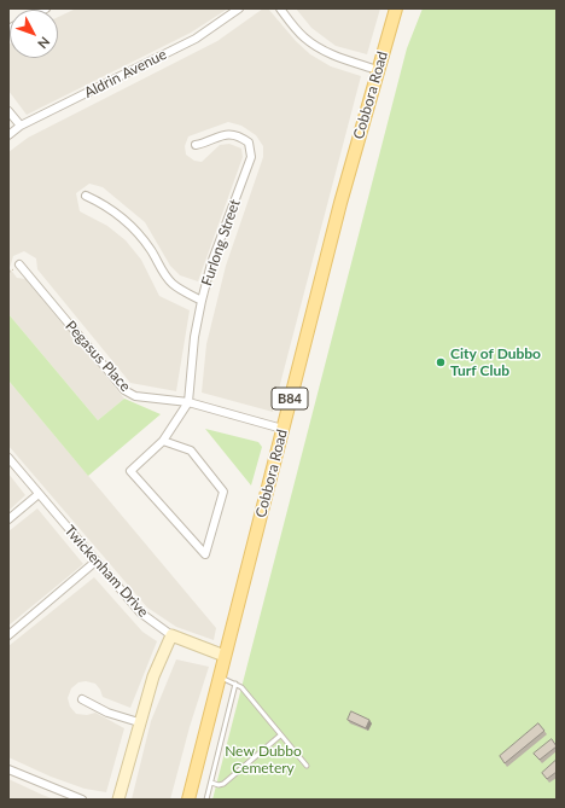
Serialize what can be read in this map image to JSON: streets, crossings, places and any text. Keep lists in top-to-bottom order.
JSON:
{
  "streets": {
    "main road": ["Cobbora Road", "B84"],
    "street": [
      "Aldrin Avenue",
      "Furlong Street",
      "Pegasus Place",
      "Twickenham Drive"
    ]
  },
  "crossings": [
    ["Cobbora Road", "Pegasus Place"],
    ["Cobbora Road", "Twickenham Drive"],
    ["Furlong Street", "Pegasus Place"]
  ],
  "parks": ["New Dubbo Cemetery"],
  "places": ["City of Dubbo Turf Club"],
  "north": "bottom right"
}
